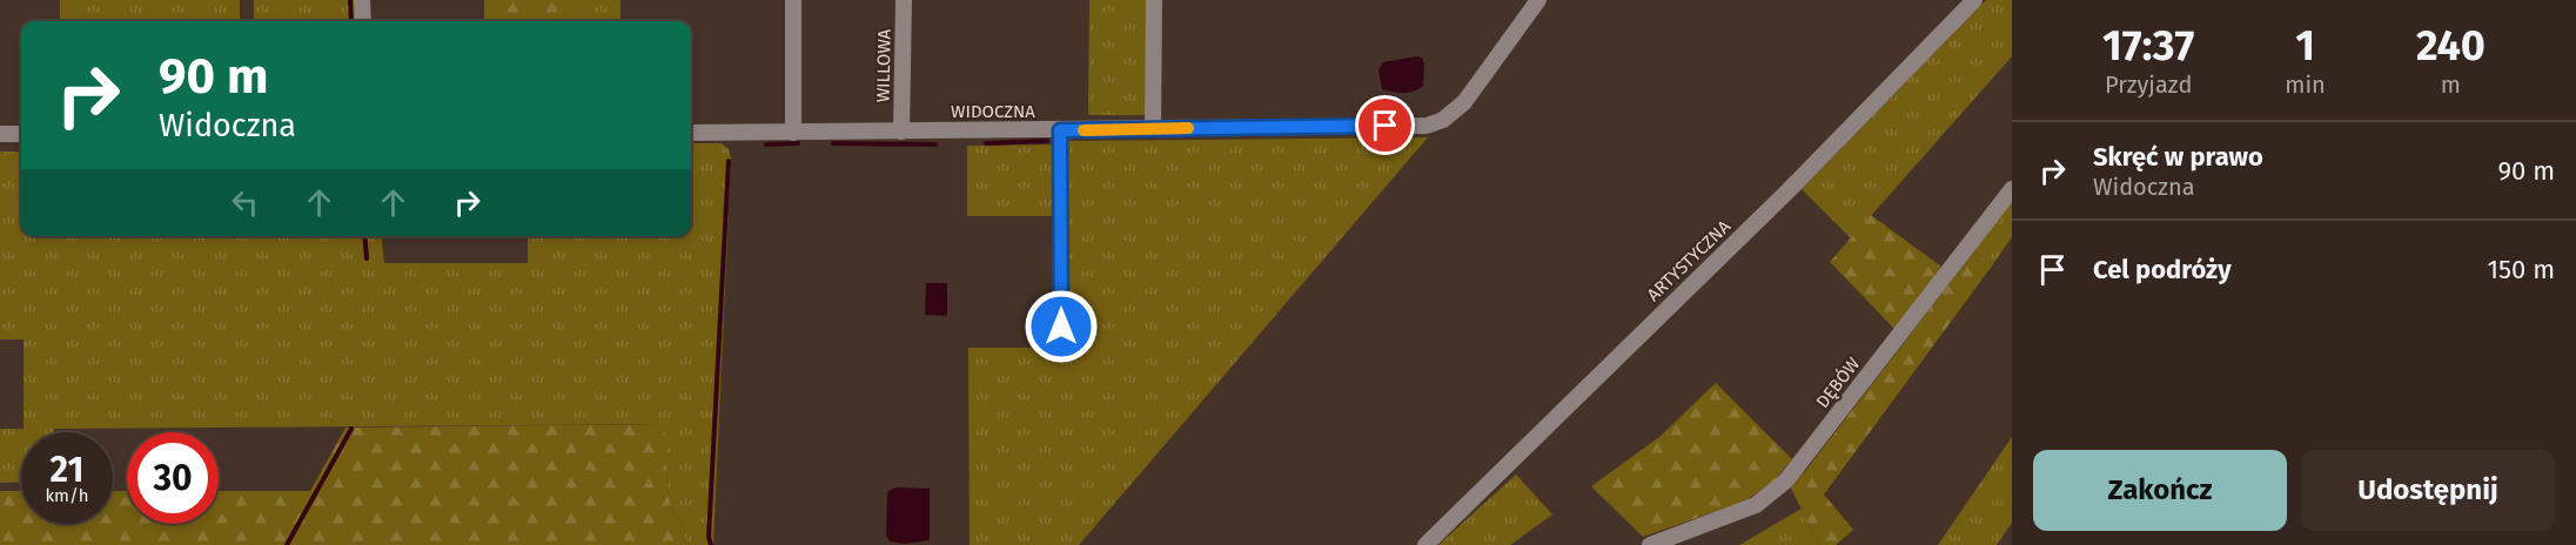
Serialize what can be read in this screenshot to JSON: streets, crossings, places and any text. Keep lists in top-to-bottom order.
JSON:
{
  "streets": {
    "street": [
      "WILLOWA",
      "WIDOCZNA",
      "ARTYSTYCZNA",
      "DĘBÓW"
    ]
  },
  "crossings": [
    ["WILLOWA", "WIDOCZNA"]
  ],
  "page": {
    "eta": [
      "17:37",
      "Przyjazd",
      "1",
      "min",
      "240",
      "m"
    ],
    "turn": ["90 m", "Widoczna"],
    "list": [
      {
        "name": "Skręć w prawo",
        "note": "Widoczna",
        "value": "90 m"
      },
      {
        "name": "Cel podróży",
        "value": "150 m"
      }
    ],
    "speed": "21 km/h",
    "limit": "30",
    "buttons": ["Zakończ", "Udostępnij"]
  }
}
